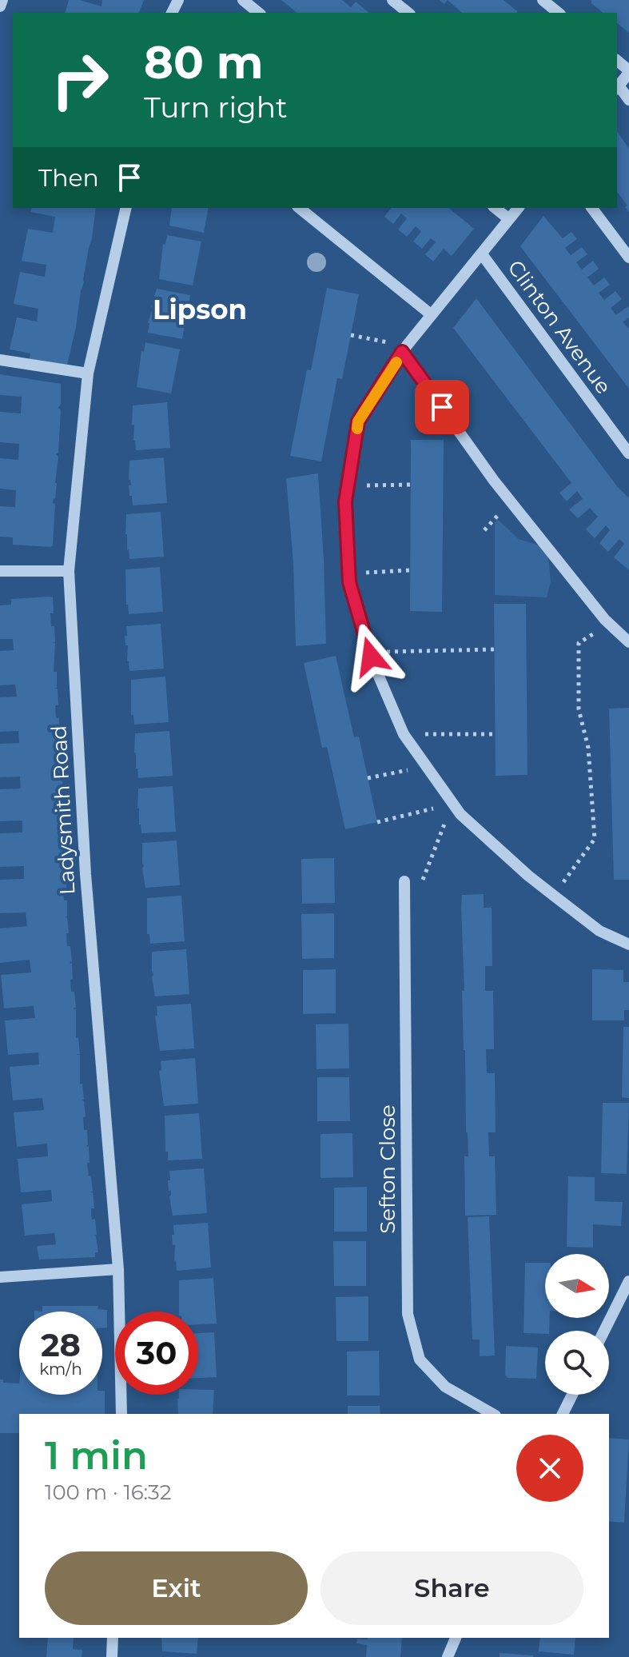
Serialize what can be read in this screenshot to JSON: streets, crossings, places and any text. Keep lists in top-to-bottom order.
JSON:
{
  "streets": {
    "street": ["Clinton Avenue", "Ladysmith Road", "Sefton Close"]
  },
  "districts": ["Lipson"],
  "north": "right",
  "page": {
    "turn": ["80 m", "Turn right"],
    "then": "Then",
    "speed": "28 km/h",
    "limit": "30",
    "heading": ["1 min", "100 m · 16:32"],
    "buttons": ["Exit", "Share"]
  }
}
